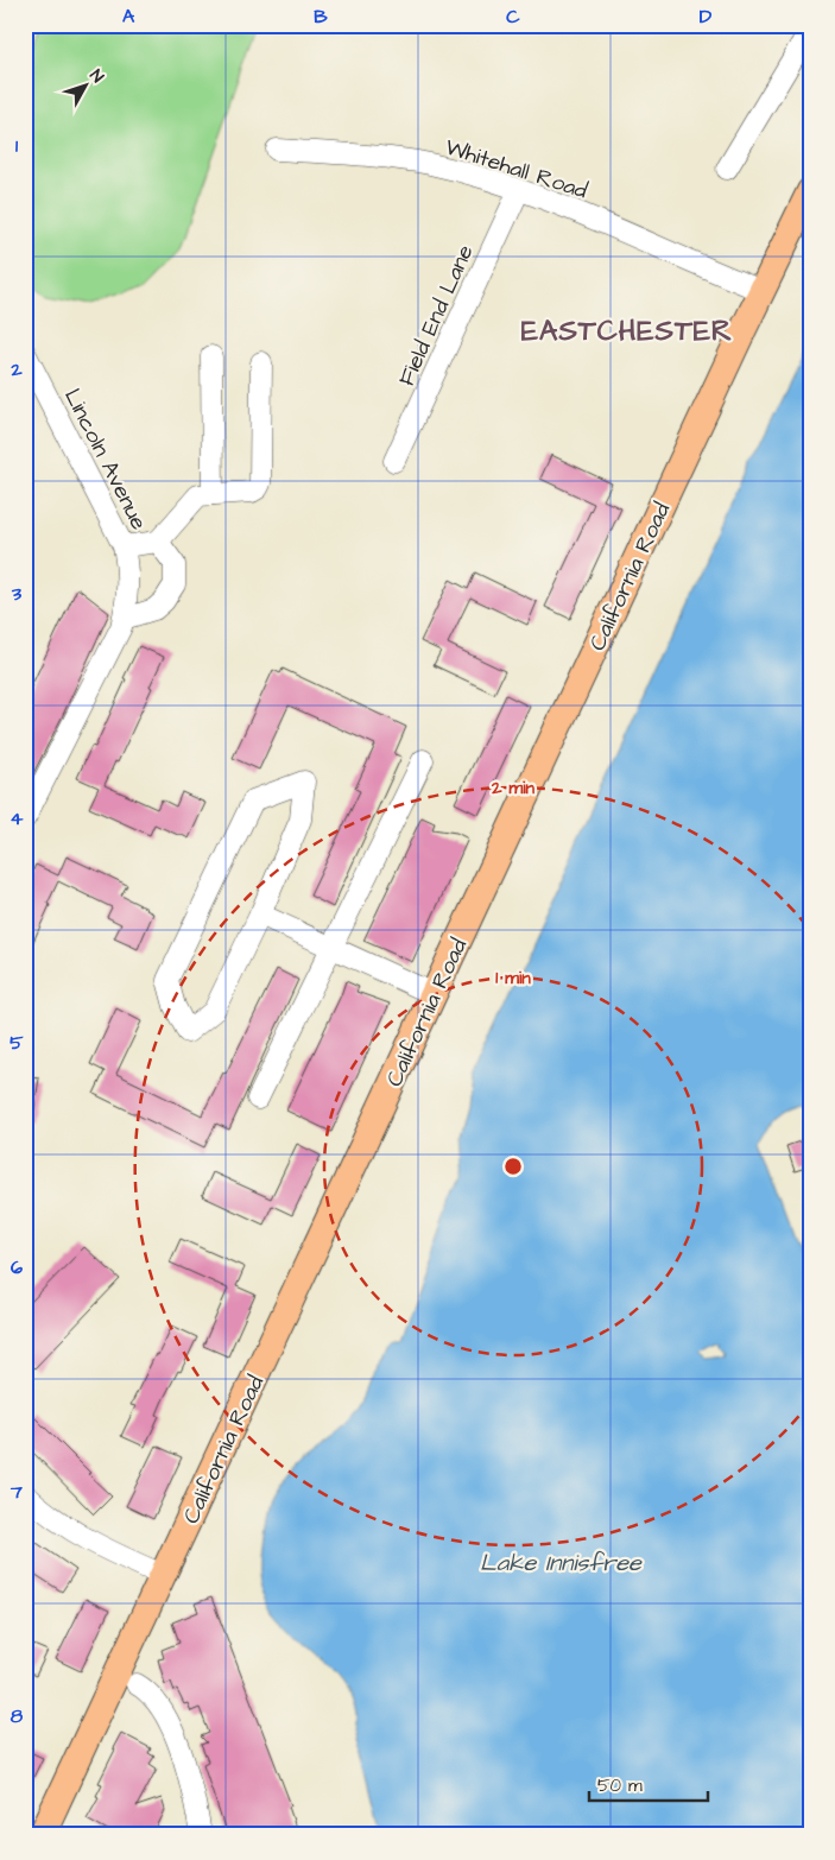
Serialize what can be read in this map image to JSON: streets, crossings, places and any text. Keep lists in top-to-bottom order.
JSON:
{
  "streets": {
    "main road": ["California Road"],
    "street": ["Whitehall Road", "Field End Lane", "Lincoln Avenue"]
  },
  "crossings": [
    ["Whitehall Road", "Field End Lane"],
    ["Whitehall Road", "California Road"]
  ],
  "districts": ["EASTCHESTER"],
  "water": ["Lake Innisfree"],
  "scale_bar": "50 m",
  "north": "top right",
  "grid": {
    "columns": [
      "A",
      "B",
      "C",
      "D"
    ],
    "rows": [
      "1",
      "2",
      "3",
      "4",
      "5",
      "6",
      "7",
      "8"
    ]
  },
  "rings": ["2 min", "1 min"]
}
